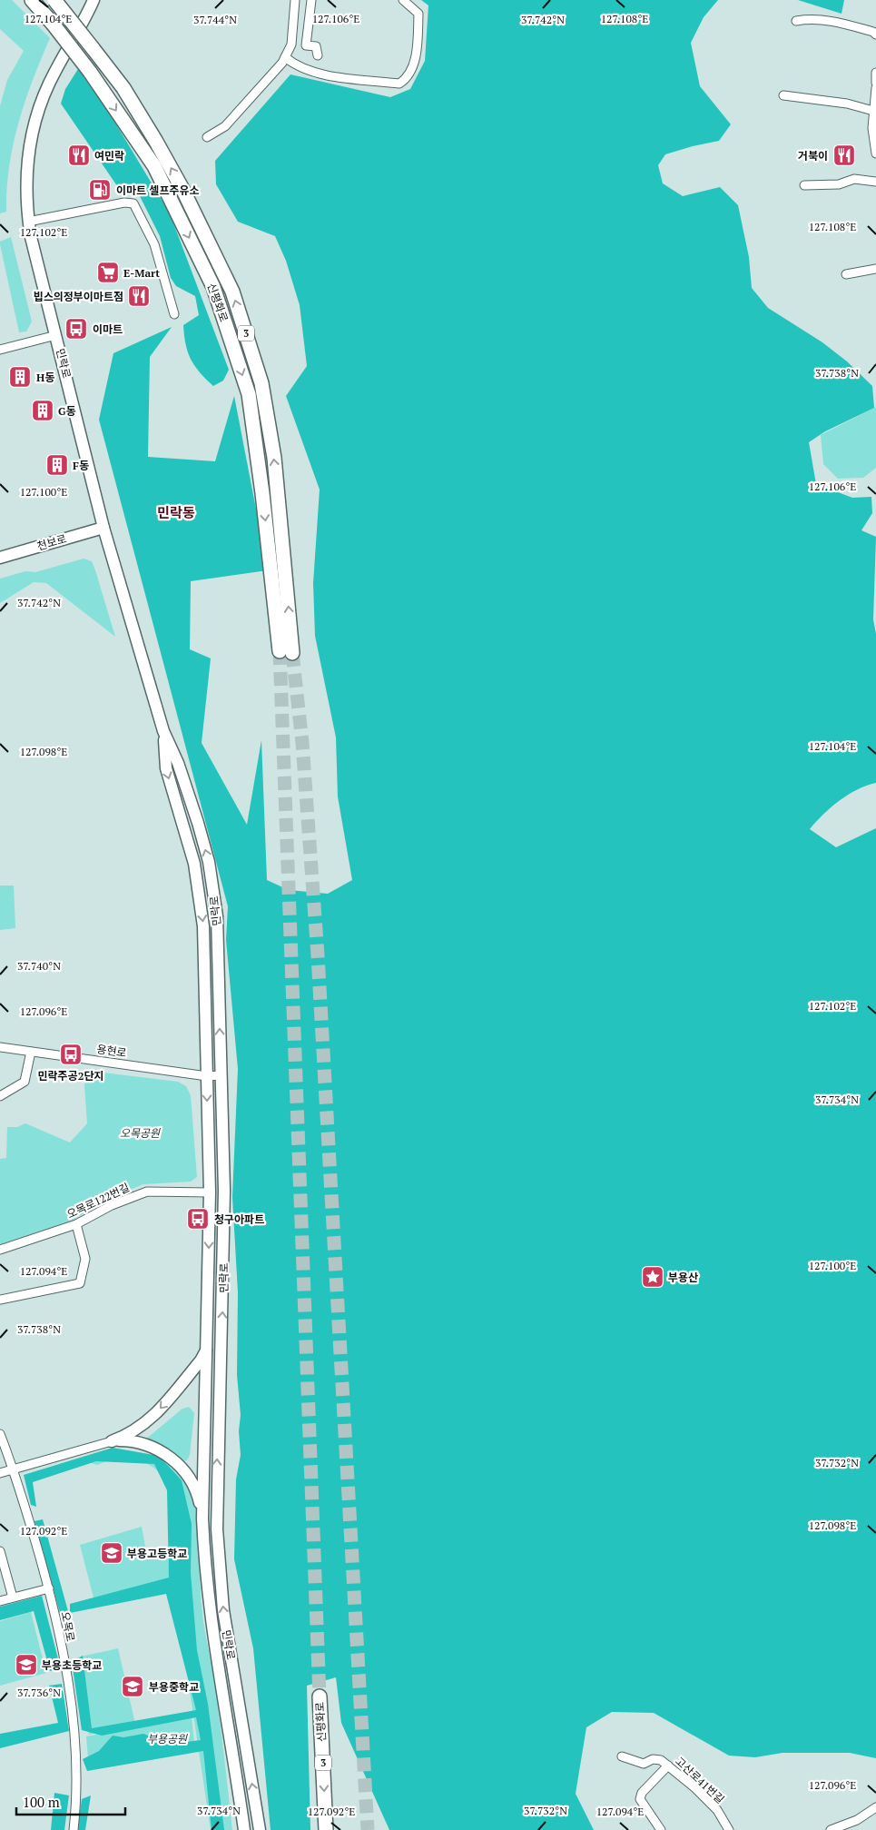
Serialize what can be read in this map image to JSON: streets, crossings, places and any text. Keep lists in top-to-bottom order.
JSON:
{
  "streets": {
    "highway": ["신평화로", "3"],
    "main road": ["민락로", "천보로"],
    "street": [
      "용현로",
      "오목로122번길",
      "오목로",
      "고산로41번길"
    ]
  },
  "crossings": [
    ["민락로", "천보로"],
    ["민락로", "용현로"],
    ["민락로", "오목로122번길"]
  ],
  "districts": ["민락동"],
  "parks": ["오목공원", "부용공원"],
  "places": {
    "restaurant": ["여민락", "거북이", "빕스의정부이마트점"],
    "fuel station": ["이마트 셀프주유소"],
    "supermarket": ["E-Mart"],
    "bus stop": ["이마트", "민락주공2단지", "청구아파트"],
    "building": ["H동", "G동", "F동"],
    "place": ["부용산"],
    "school or university": ["부용고등학교", "부용초등학교", "부용중학교"]
  },
  "scale_bar": "100 m",
  "coordinates": [
    "127.104°E",
    "127.106°E",
    "127.108°E",
    "37.744°N",
    "37.742°N",
    "127.102°E",
    "37.738°N",
    "127.100°E",
    "127.098°E",
    "37.740°N",
    "127.096°E",
    "37.734°N",
    "127.094°E",
    "37.732°N",
    "127.092°E",
    "37.736°N"
  ]
}
